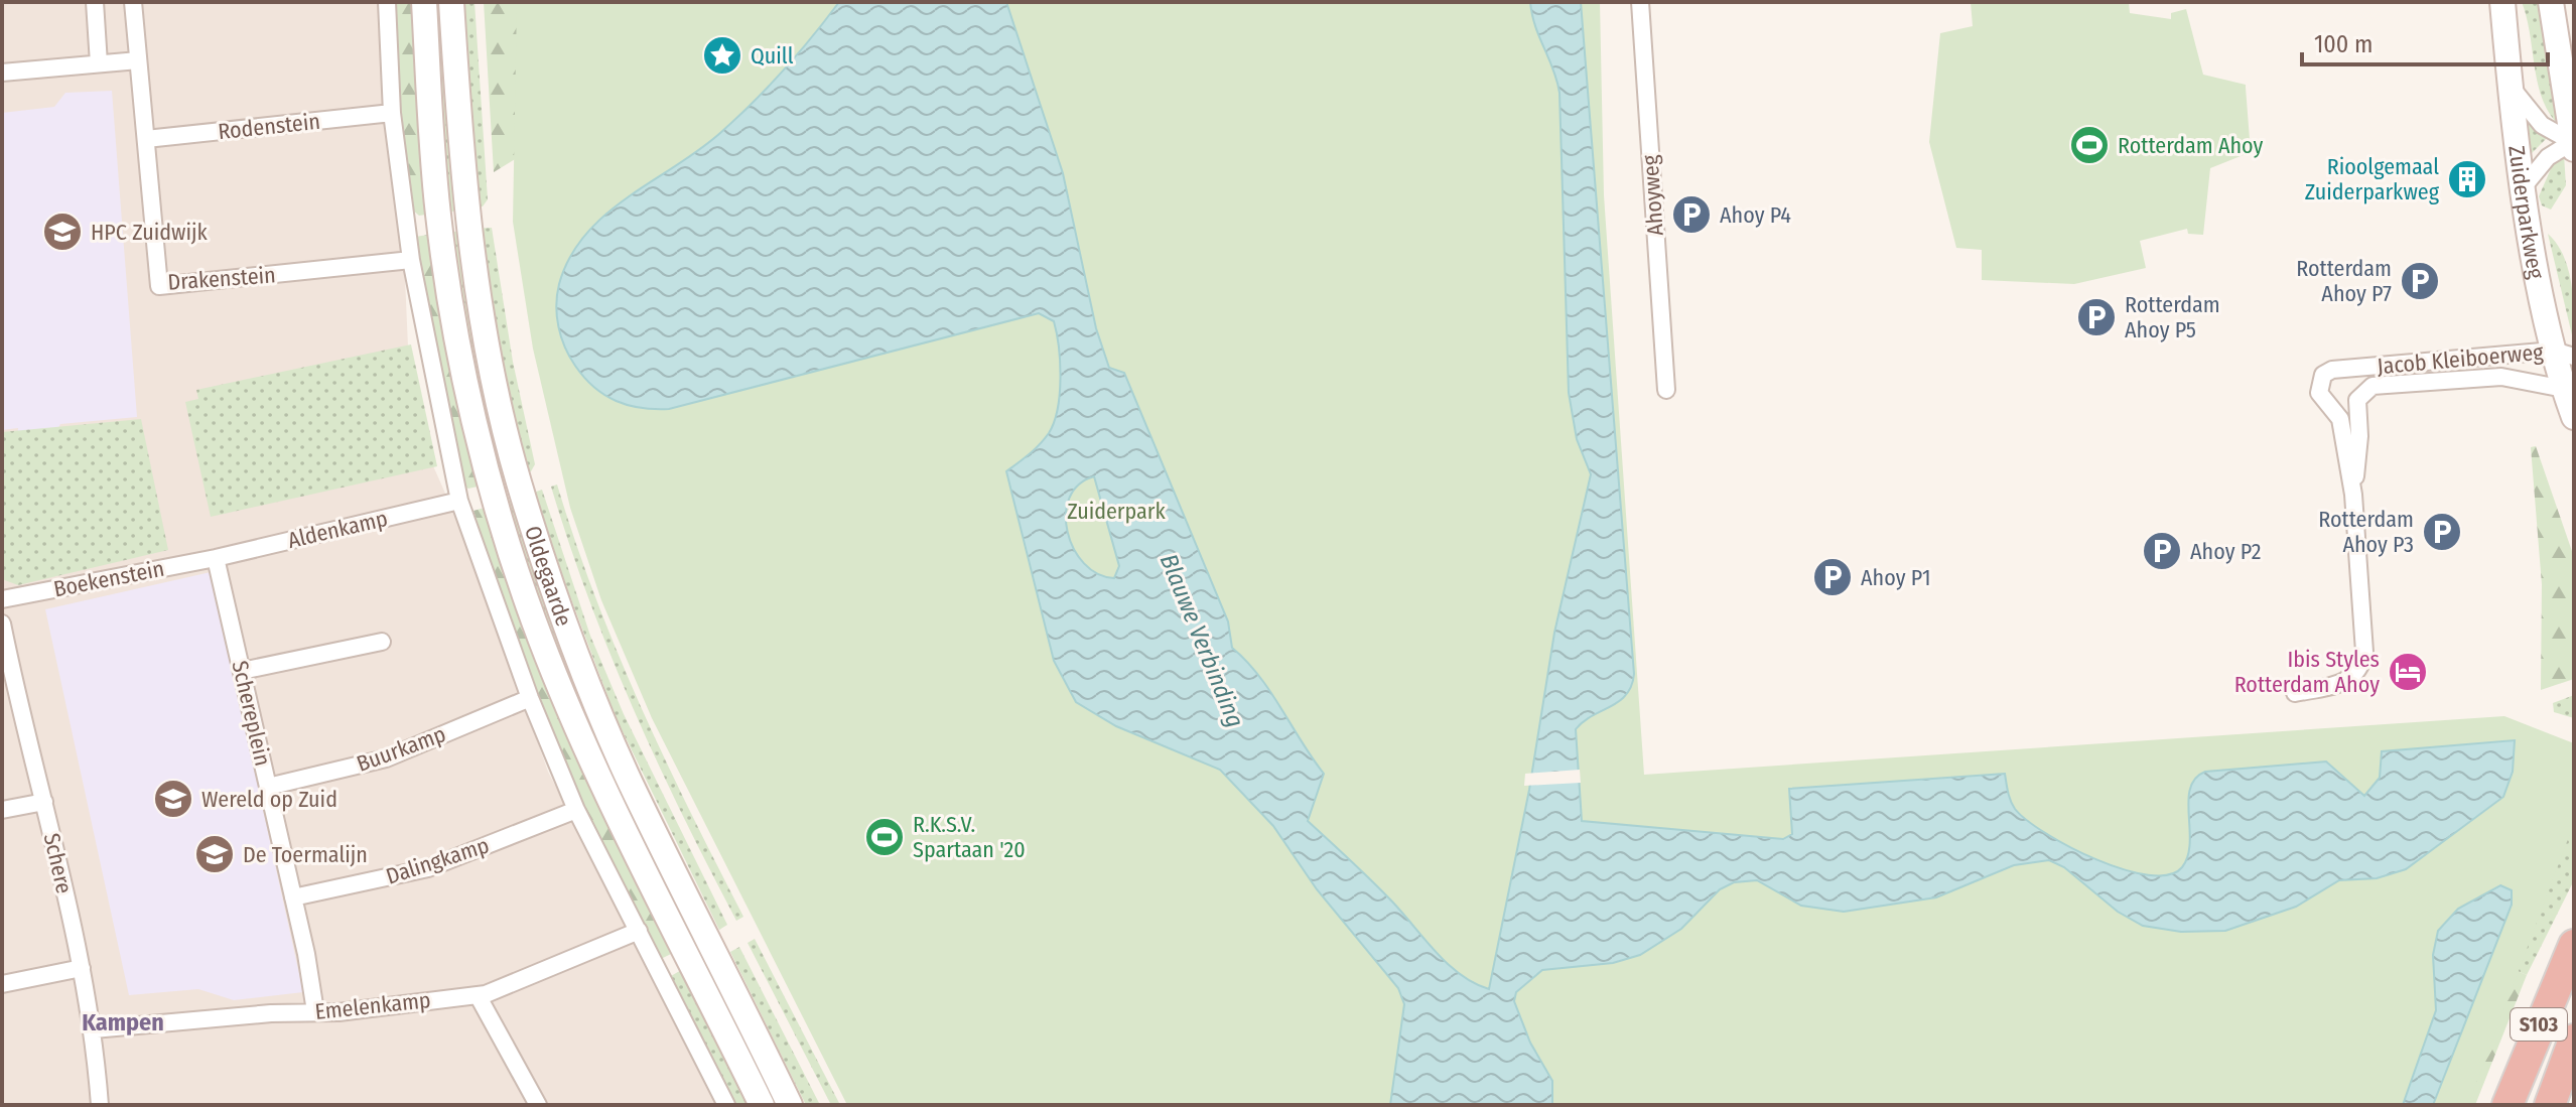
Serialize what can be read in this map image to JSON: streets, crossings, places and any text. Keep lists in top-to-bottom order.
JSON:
{
  "streets": {
    "highway": ["S103"],
    "main road": ["Zuiderparkweg", "Oldegaarde"],
    "street": [
      "Rodenstein",
      "Ahoyweg",
      "Drakenstein",
      "Jacob Kleiboerweg",
      "Aldenkamp",
      "Boekenstein",
      "Schereplein",
      "Buurkamp",
      "Dalingkamp",
      "Schere",
      "Emelenkamp"
    ]
  },
  "crossings": [
    ["Rodenstein", "Drakenstein"],
    ["Zuiderparkweg", "Jacob Kleiboerweg"],
    ["Aldenkamp", "Boekenstein"],
    ["Aldenkamp", "Schereplein"],
    ["Boekenstein", "Schereplein"],
    ["Schereplein", "Buurkamp"],
    ["Schereplein", "Dalingkamp"],
    ["Schereplein", "Emelenkamp"],
    ["Schere", "Emelenkamp"]
  ],
  "districts": ["Kampen"],
  "water": ["Blauwe Verbinding"],
  "parks": ["Zuiderpark"],
  "places": {
    "place": ["Quill"],
    "sports": ["Rotterdam Ahoy", "R.K.S.V. Spartaan '20"],
    "building": ["Rioolgemaal Zuiderparkweg"],
    "parking": [
      "Ahoy P4",
      "Rotterdam Ahoy P7",
      "Rotterdam Ahoy P5",
      "Rotterdam Ahoy P3",
      "Ahoy P2",
      "Ahoy P1"
    ],
    "school or university": ["HPC Zuidwijk", "Wereld op Zuid", "De Toermalijn"],
    "hotel": ["Ibis Styles Rotterdam Ahoy"]
  },
  "scale_bar": "100 m"
}
